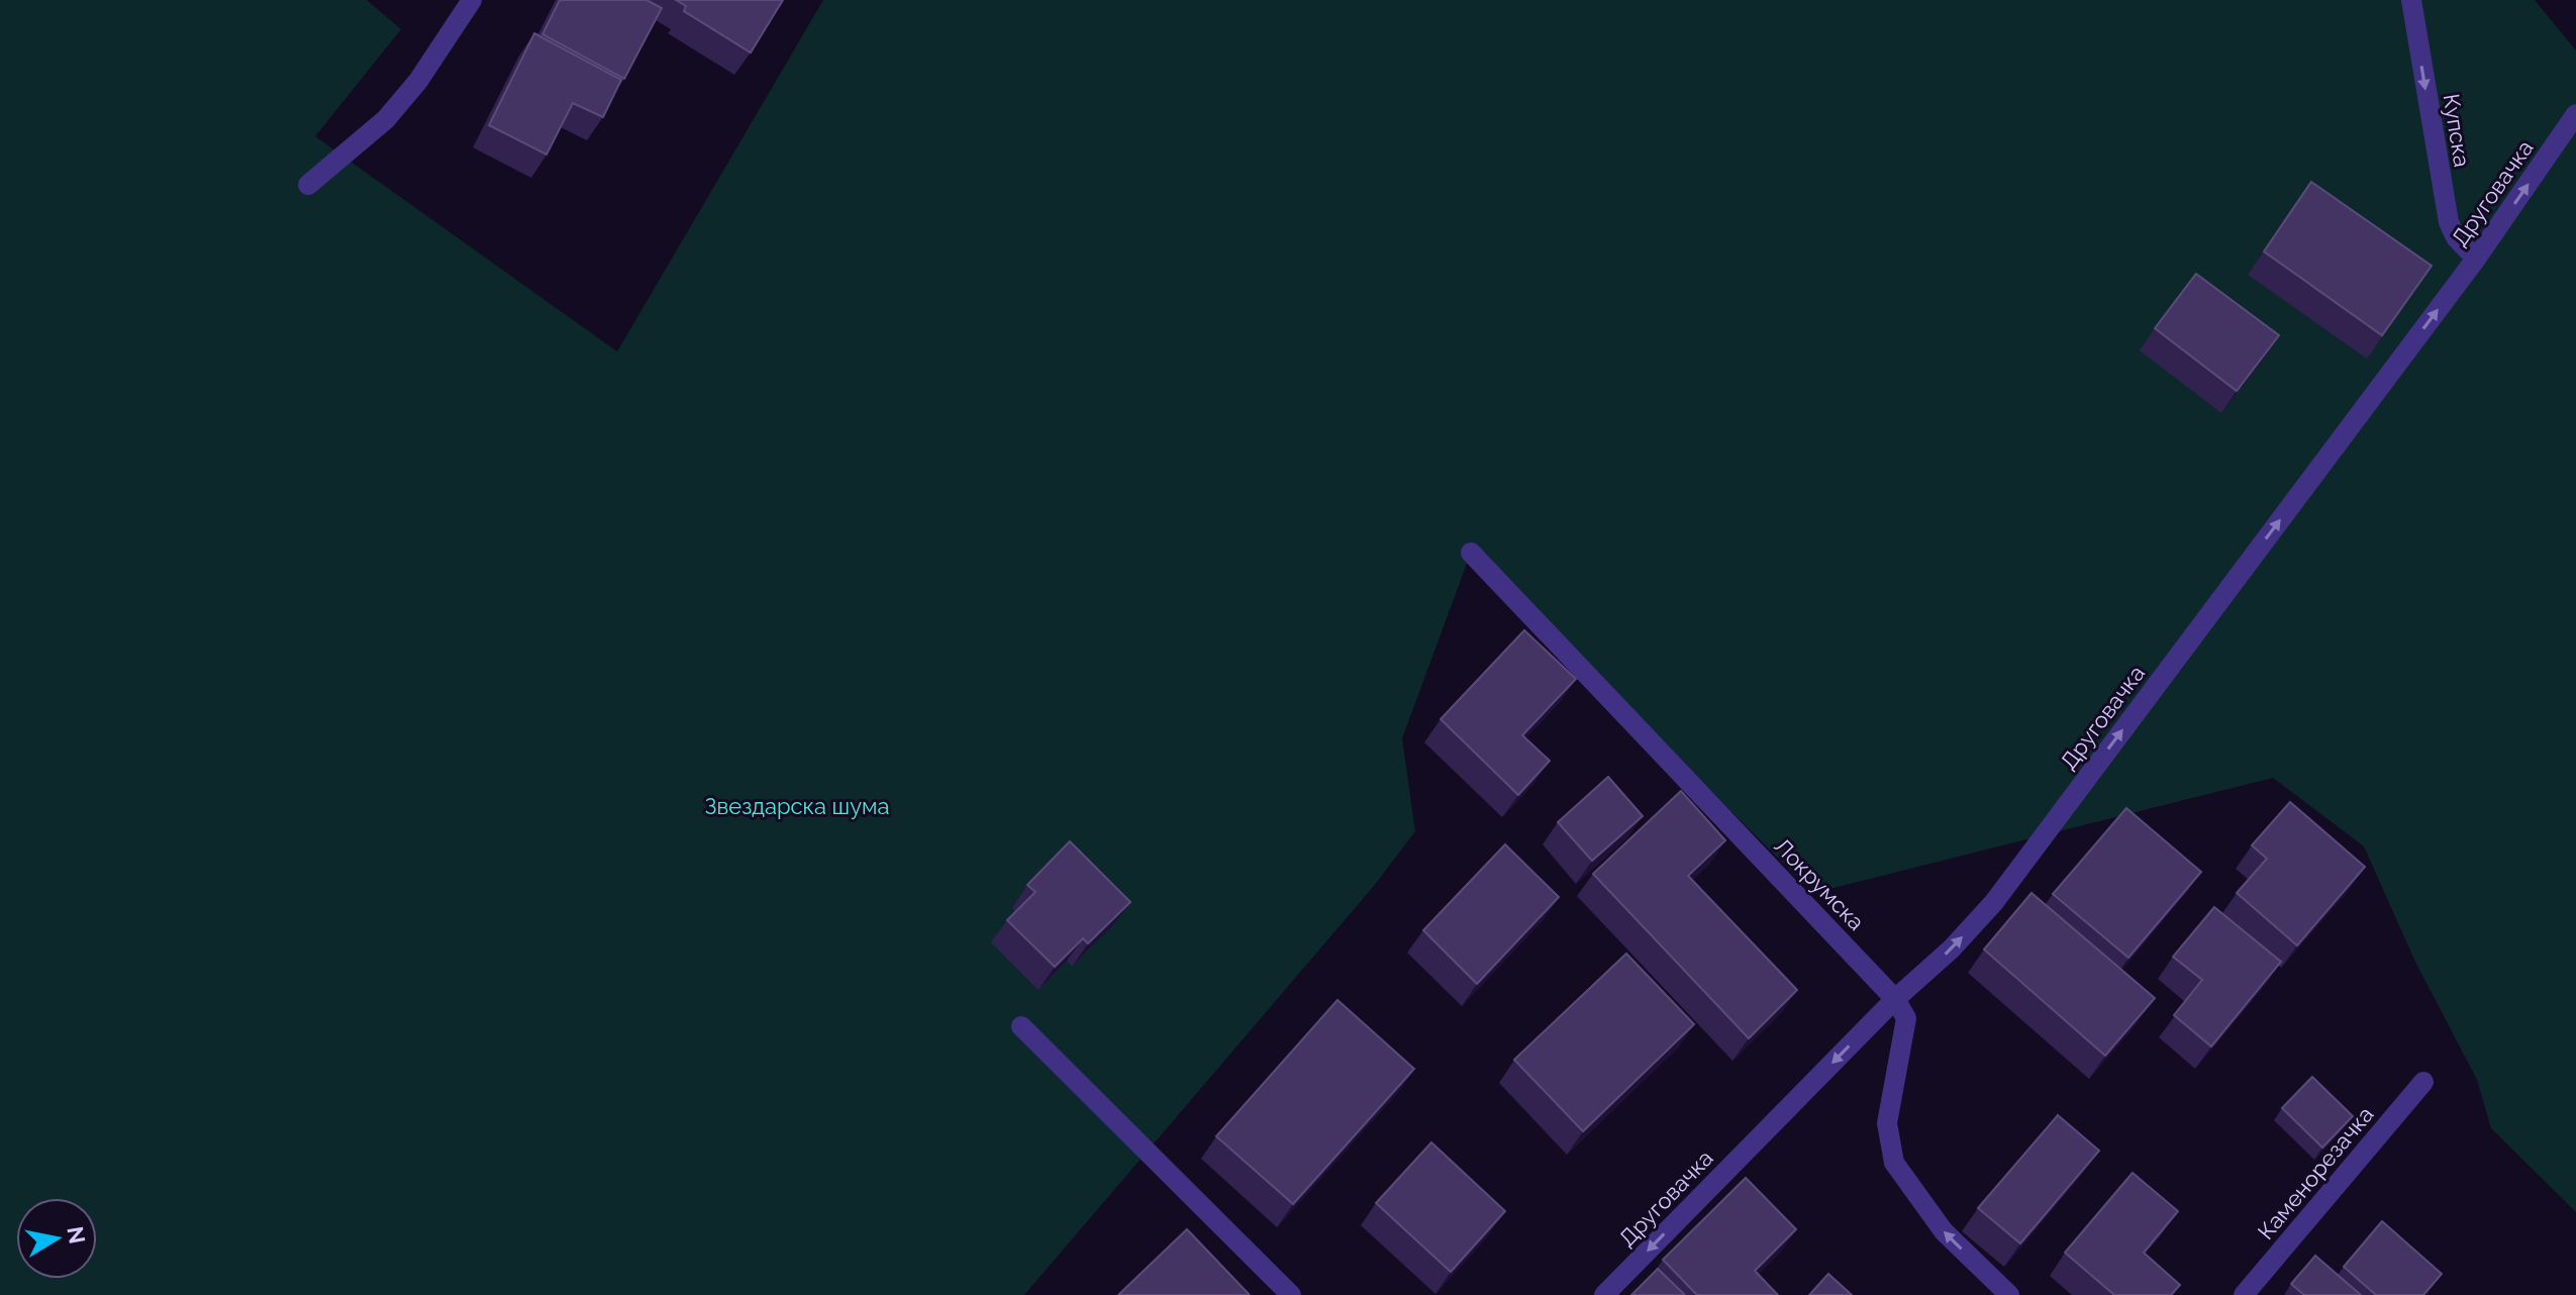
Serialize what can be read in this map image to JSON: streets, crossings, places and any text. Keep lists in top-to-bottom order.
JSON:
{
  "streets": {
    "street": [
      "Купска",
      "Друговачка",
      "Локрумска",
      "Каменорезачка"
    ]
  },
  "crossings": [
    ["Купска", "Друговачка"],
    ["Друговачка", "Локрумска"]
  ],
  "one_way": ["Купска"],
  "parks": ["Звездарска шума"],
  "north": "right"
}
